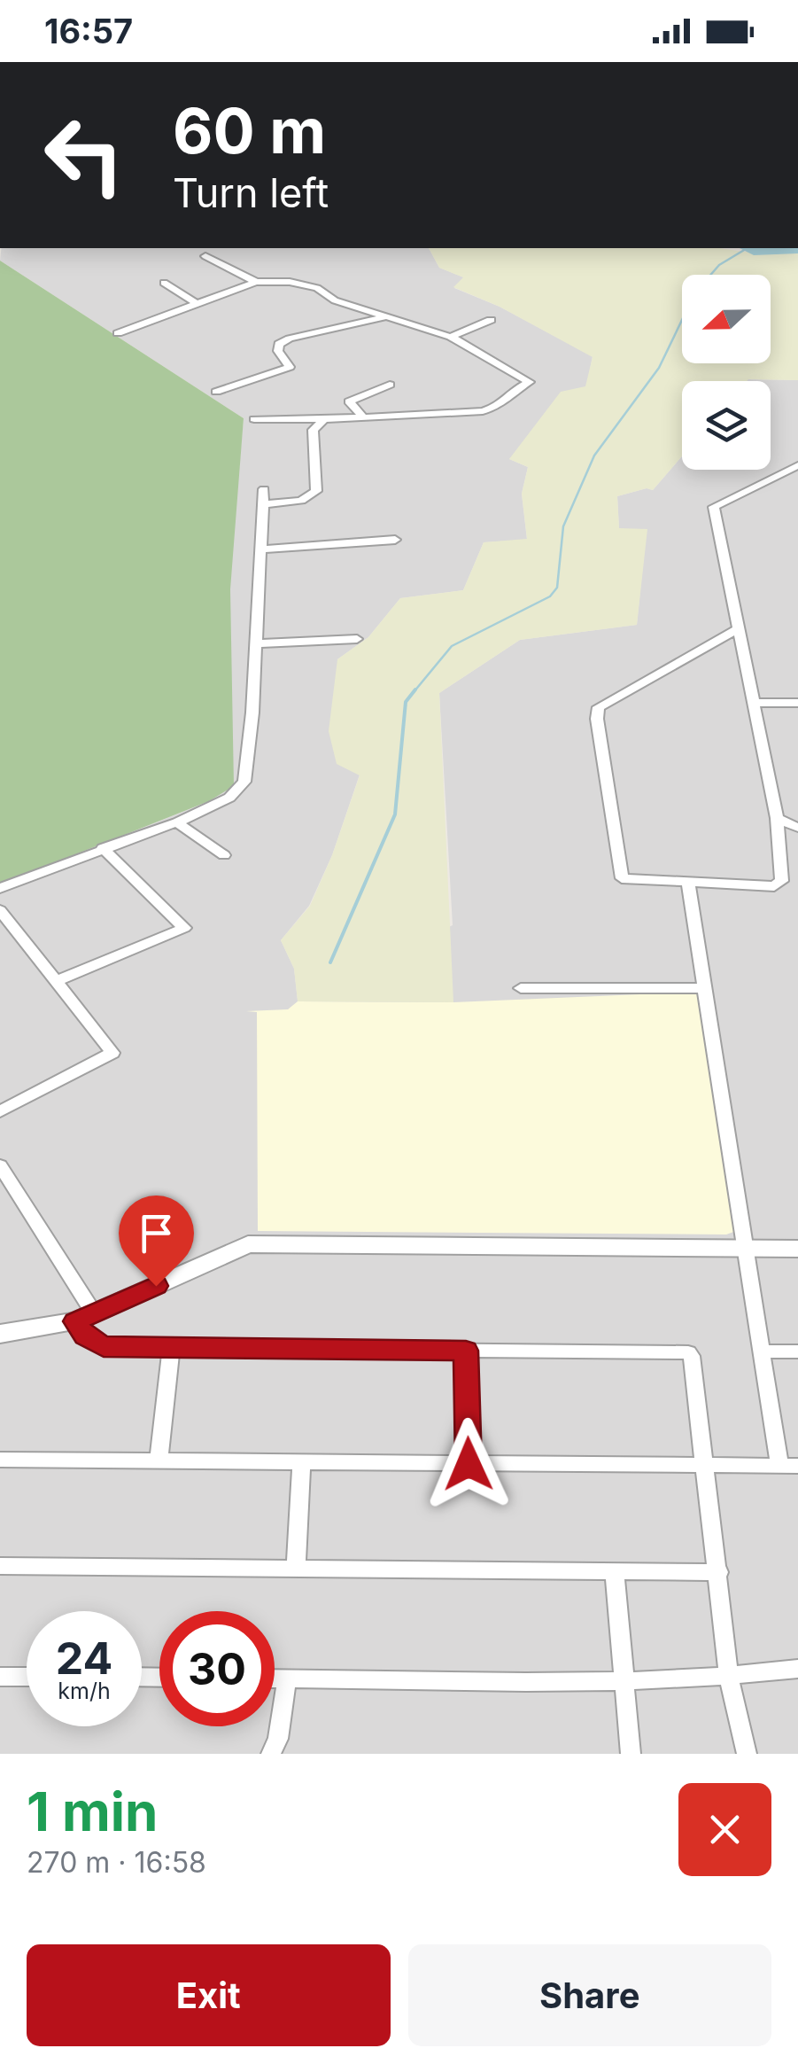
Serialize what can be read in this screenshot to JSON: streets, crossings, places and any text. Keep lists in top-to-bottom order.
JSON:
{
  "north": "left",
  "page": {
    "status": "16:57",
    "turn": ["60 m", "Turn left"],
    "speed": "24 km/h",
    "limit": "30",
    "heading": ["1 min", "270 m · 16:58"],
    "buttons": ["Exit", "Share"]
  }
}
